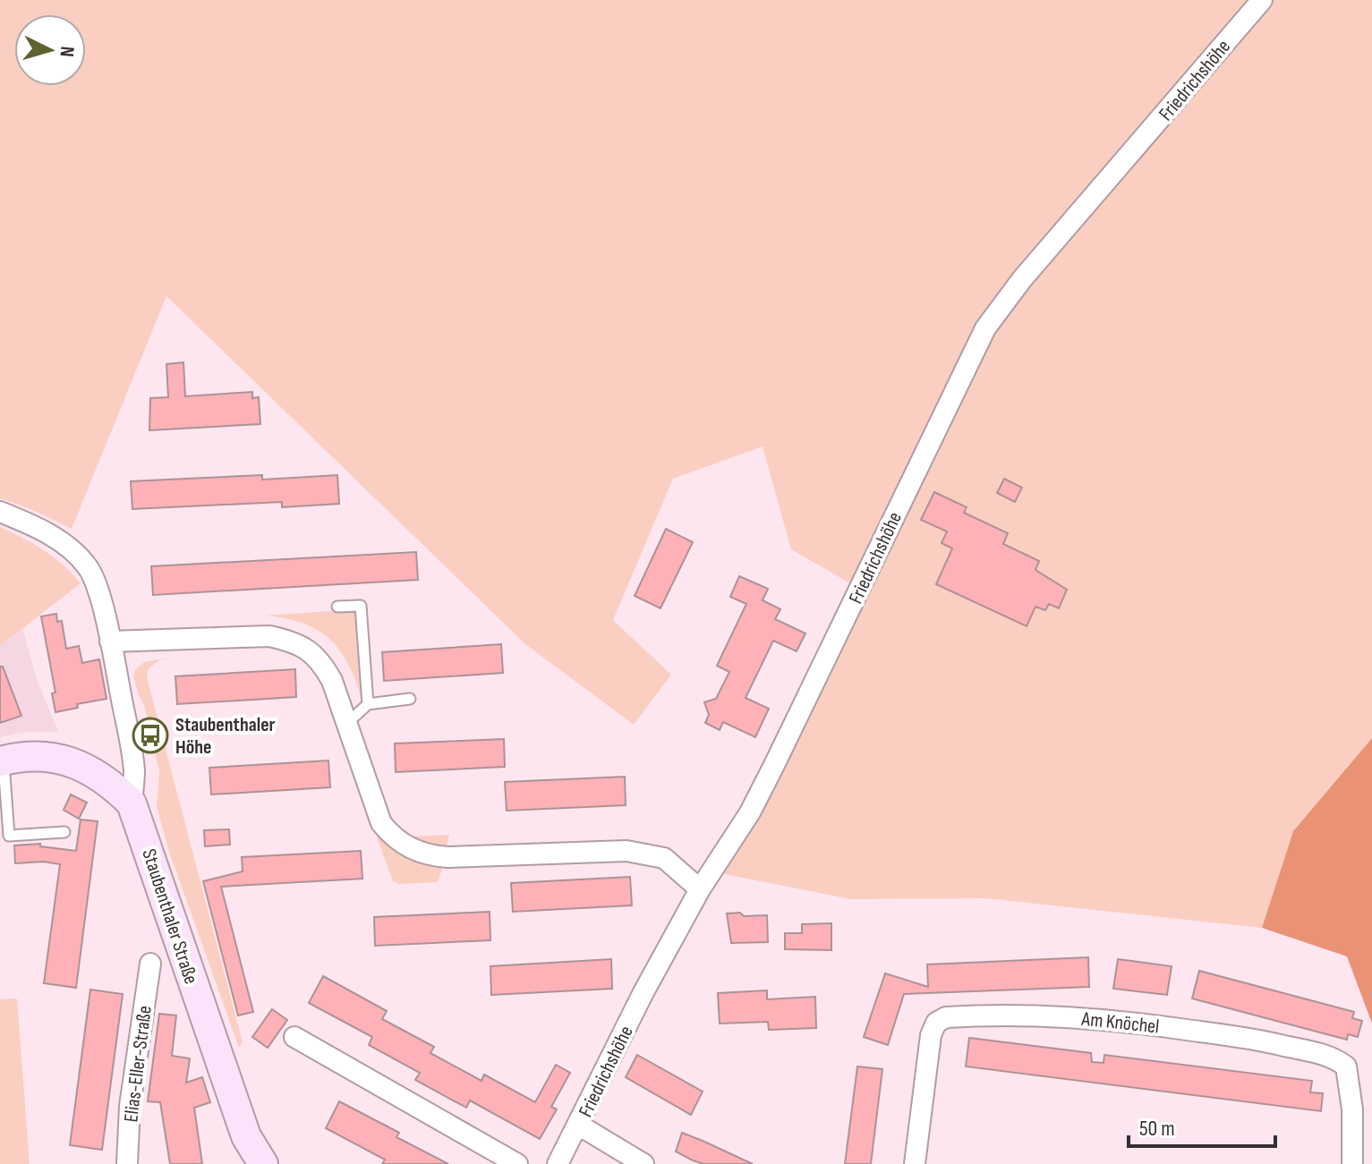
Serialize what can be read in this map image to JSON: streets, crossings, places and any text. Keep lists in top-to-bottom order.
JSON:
{
  "streets": {
    "main road": ["Staubenthaler Straße"],
    "street": ["Friedrichshöhe", "Am Knöchel", "Elias-Eller-Straße"]
  },
  "places": {
    "bus stop": ["Staubenthaler Höhe"]
  },
  "scale_bar": "50 m",
  "north": "right"
}
